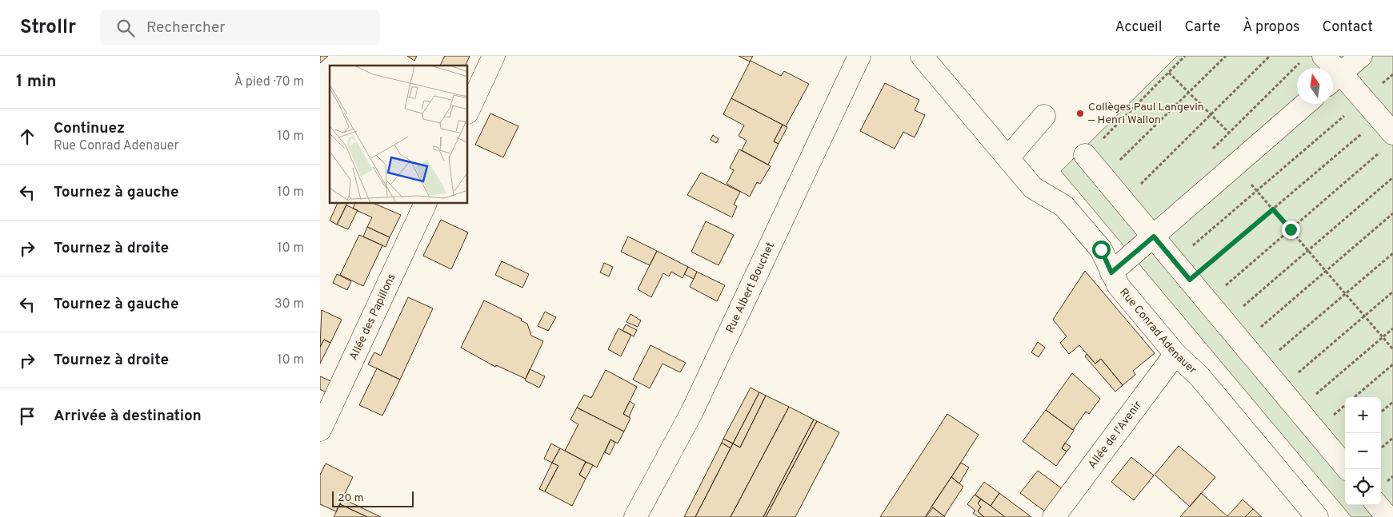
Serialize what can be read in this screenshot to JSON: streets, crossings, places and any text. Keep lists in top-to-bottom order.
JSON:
{
  "streets": {
    "street": [
      "Rue Albert Bouchet",
      "Allée des Papillons",
      "Rue Conrad Adenauer",
      "Allée de l'Avenir"
    ]
  },
  "crossings": [
    ["Rue Conrad Adenauer", "Allée de l'Avenir"]
  ],
  "places": ["Collèges Paul Langevin — Henri Wallon"],
  "scale_bar": "20 m",
  "north": "top",
  "page": {
    "header": "Strollr",
    "search": "Rechercher",
    "nav": [
      "Accueil",
      "Carte",
      "À propos",
      "Contact"
    ],
    "heading": ["1 min", "À pied · 70 m"],
    "list": [
      ["Continuez", "Rue Conrad Adenauer", "10 m"],
      ["Tournez à gauche", "10 m"],
      ["Tournez à droite", "10 m"],
      ["Tournez à gauche", "30 m"],
      ["Tournez à droite", "10 m"],
      "Arrivée à destination"
    ],
    "map_buttons": ["+", "−"],
    "scale": "20 m"
  }
}
